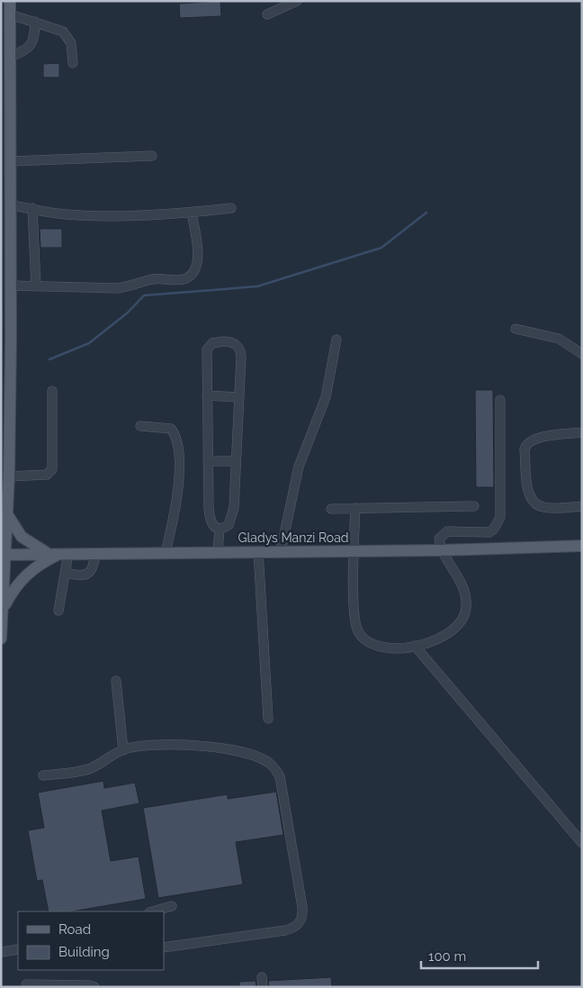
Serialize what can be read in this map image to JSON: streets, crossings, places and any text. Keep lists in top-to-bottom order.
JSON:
{
  "streets": {
    "main road": ["Gladys Manzi Road"]
  },
  "legend": ["Road", "Building"],
  "scale_bar": "100 m"
}
